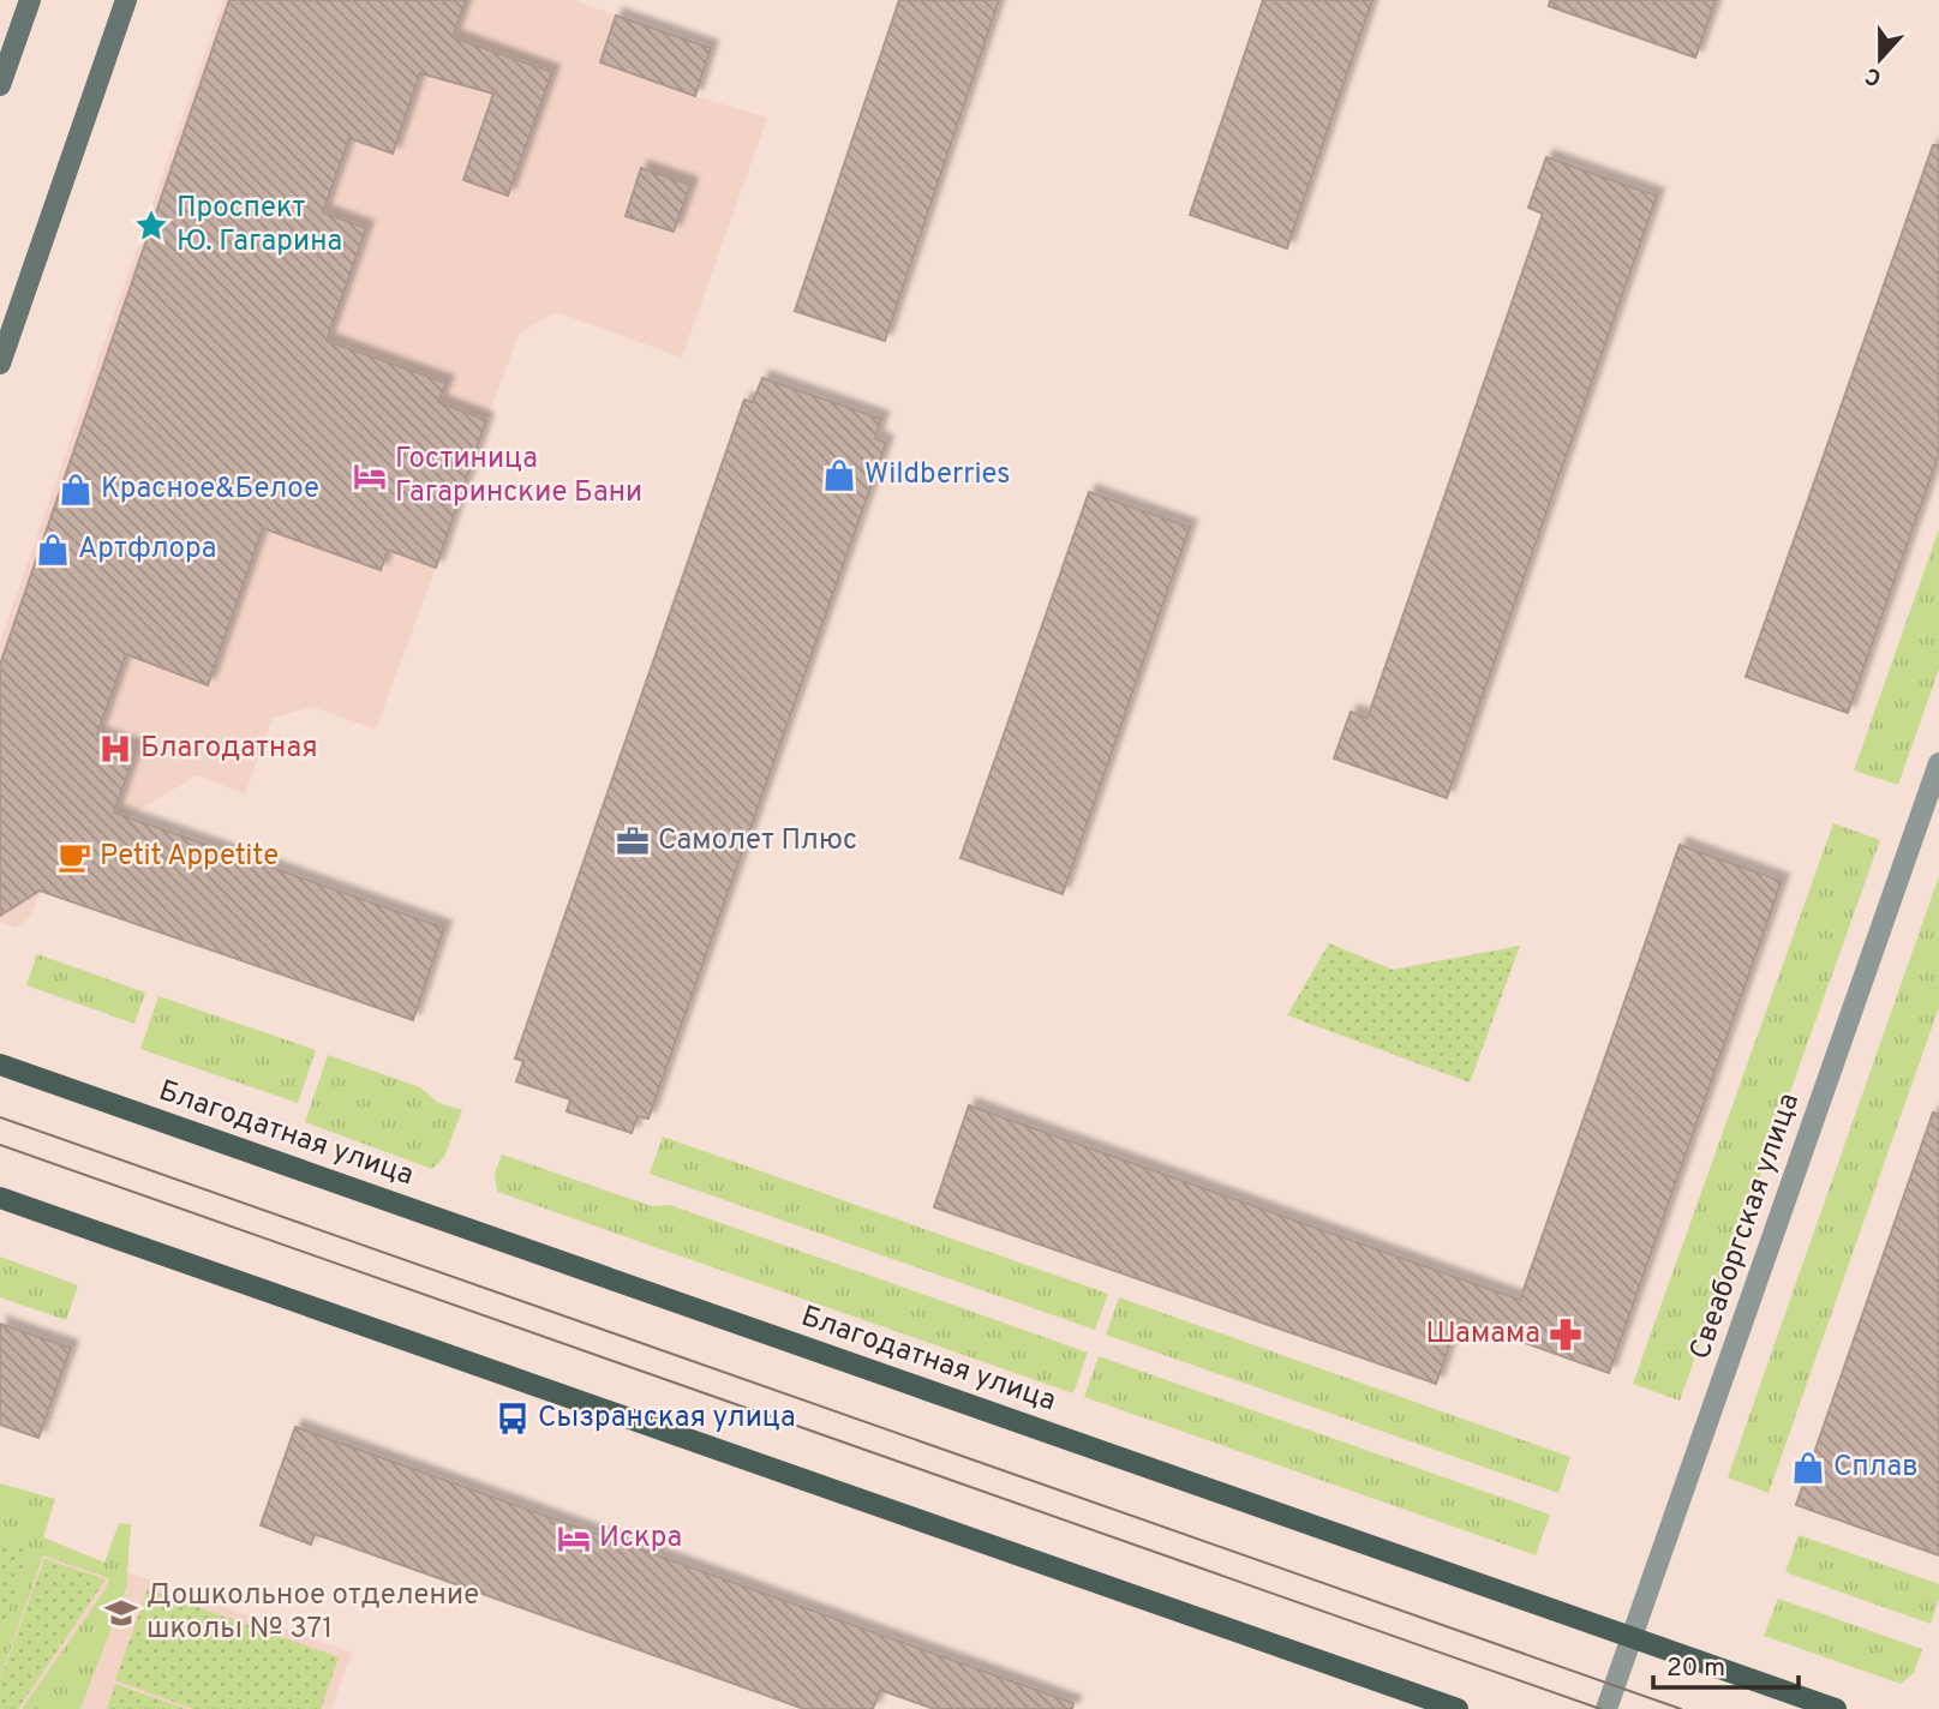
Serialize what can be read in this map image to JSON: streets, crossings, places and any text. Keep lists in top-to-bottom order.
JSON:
{
  "streets": {
    "main road": ["Благодатная улица"],
    "street": ["Свеаборгская улица"]
  },
  "crossings": [
    ["Благодатная улица", "Свеаборгская улица"]
  ],
  "places": {
    "place": ["Проспект Ю. Гагарина"],
    "shop": [
      "Wildberries",
      "Красное&Белое",
      "Артфлора",
      "Сплав"
    ],
    "hotel": ["Гостиница Гагаринские Бани", "Искра"],
    "hospital": ["Благодатная"],
    "office": ["Самолет Плюс"],
    "cafe": ["Petit Appetite"],
    "pharmacy": ["Шамама"],
    "bus stop": ["Сызранская улица"],
    "school or university": ["Дошкольное отделение школы № 371"]
  },
  "scale_bar": "20 m",
  "north": "bottom"
}
